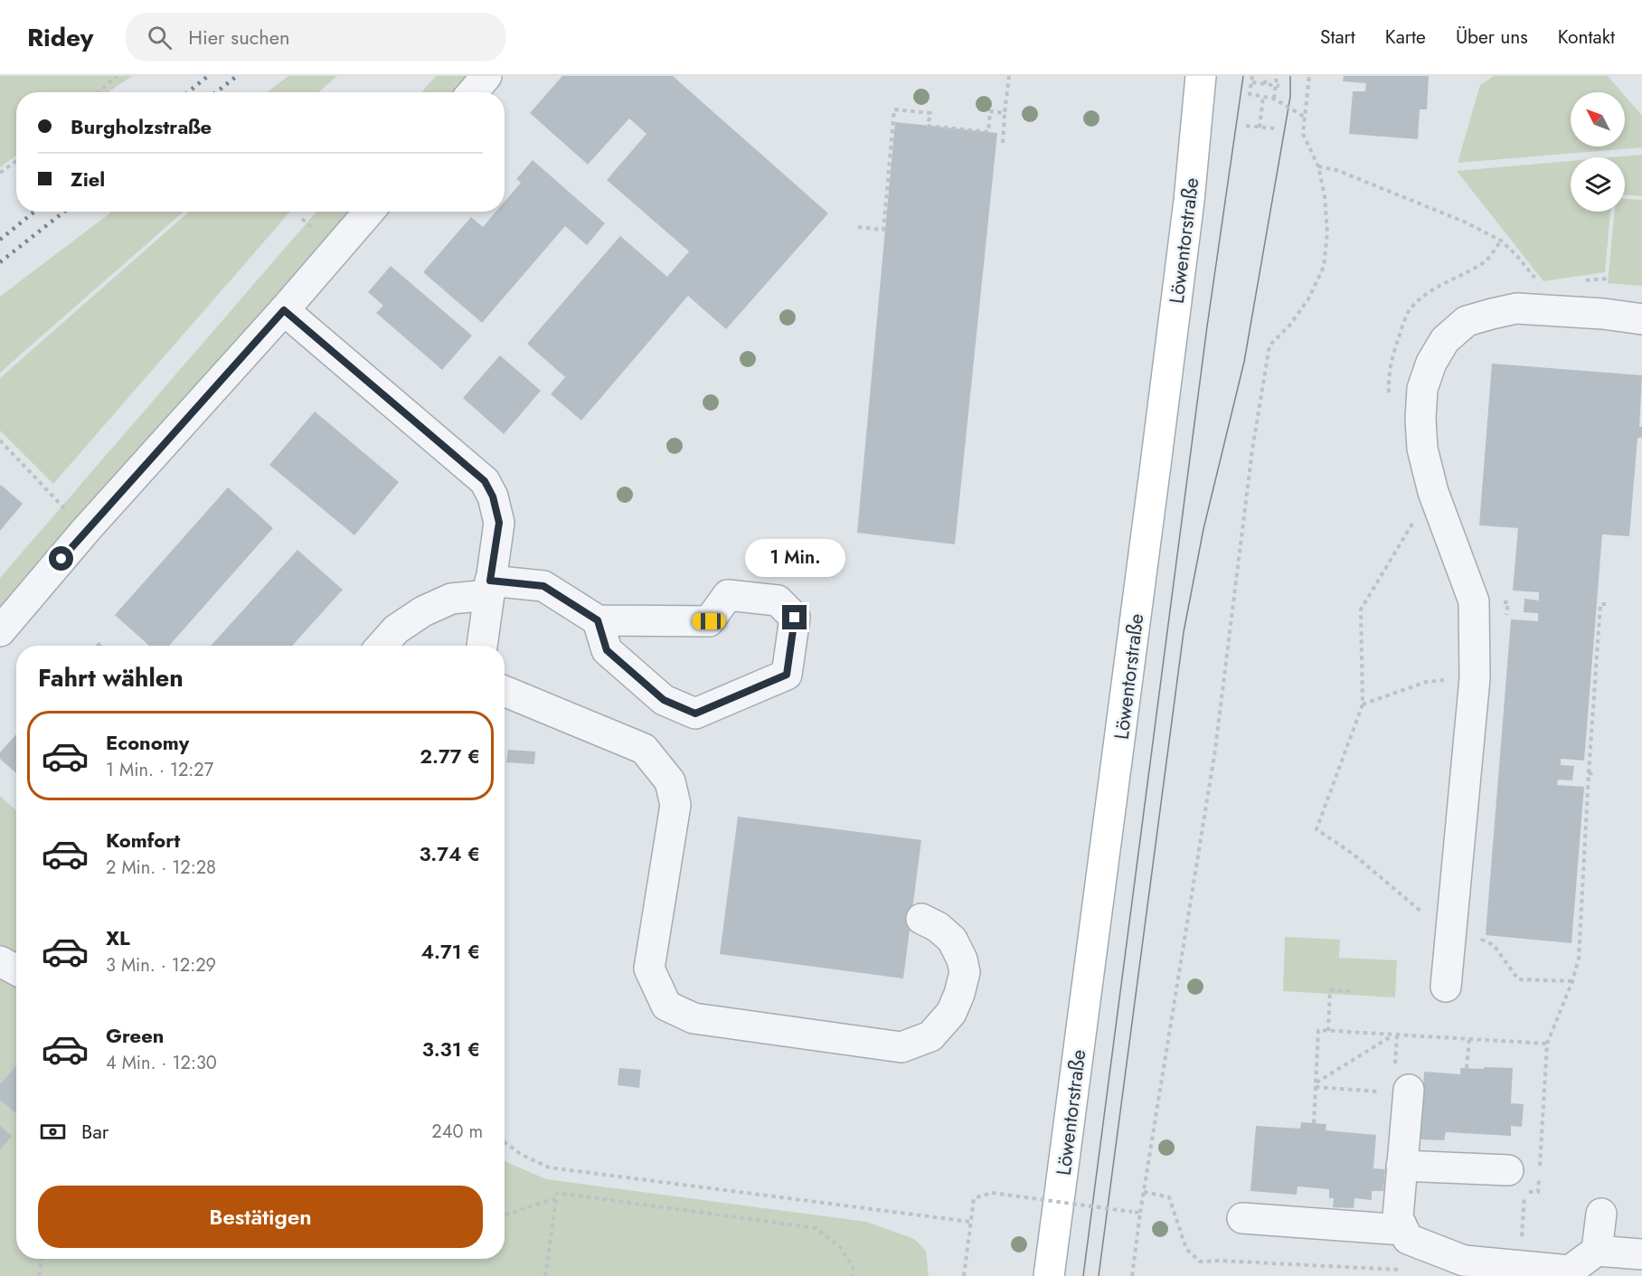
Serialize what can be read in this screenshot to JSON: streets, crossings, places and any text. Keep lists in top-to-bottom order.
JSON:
{
  "streets": {
    "main road": ["Löwentorstraße"]
  },
  "north": "top left",
  "page": {
    "header": "Ridey",
    "search": "Hier suchen",
    "nav": [
      "Start",
      "Karte",
      "Über uns",
      "Kontakt"
    ],
    "banner": ["Burgholzstraße", "Ziel"],
    "bubble": "1 Min.",
    "heading": "Fahrt wählen",
    "list": [
      {
        "name": "Economy",
        "note": "1 Min. · 12:27",
        "value": "2.77 €"
      },
      {
        "name": "Komfort",
        "note": "2 Min. · 12:28",
        "value": "3.74 €"
      },
      {
        "name": "XL",
        "note": "3 Min. · 12:29",
        "value": "4.71 €"
      },
      {
        "name": "Green",
        "note": "4 Min. · 12:30",
        "value": "3.31 €"
      }
    ],
    "pay": ["Bar", "240 m"],
    "buttons": "Bestätigen"
  }
}
